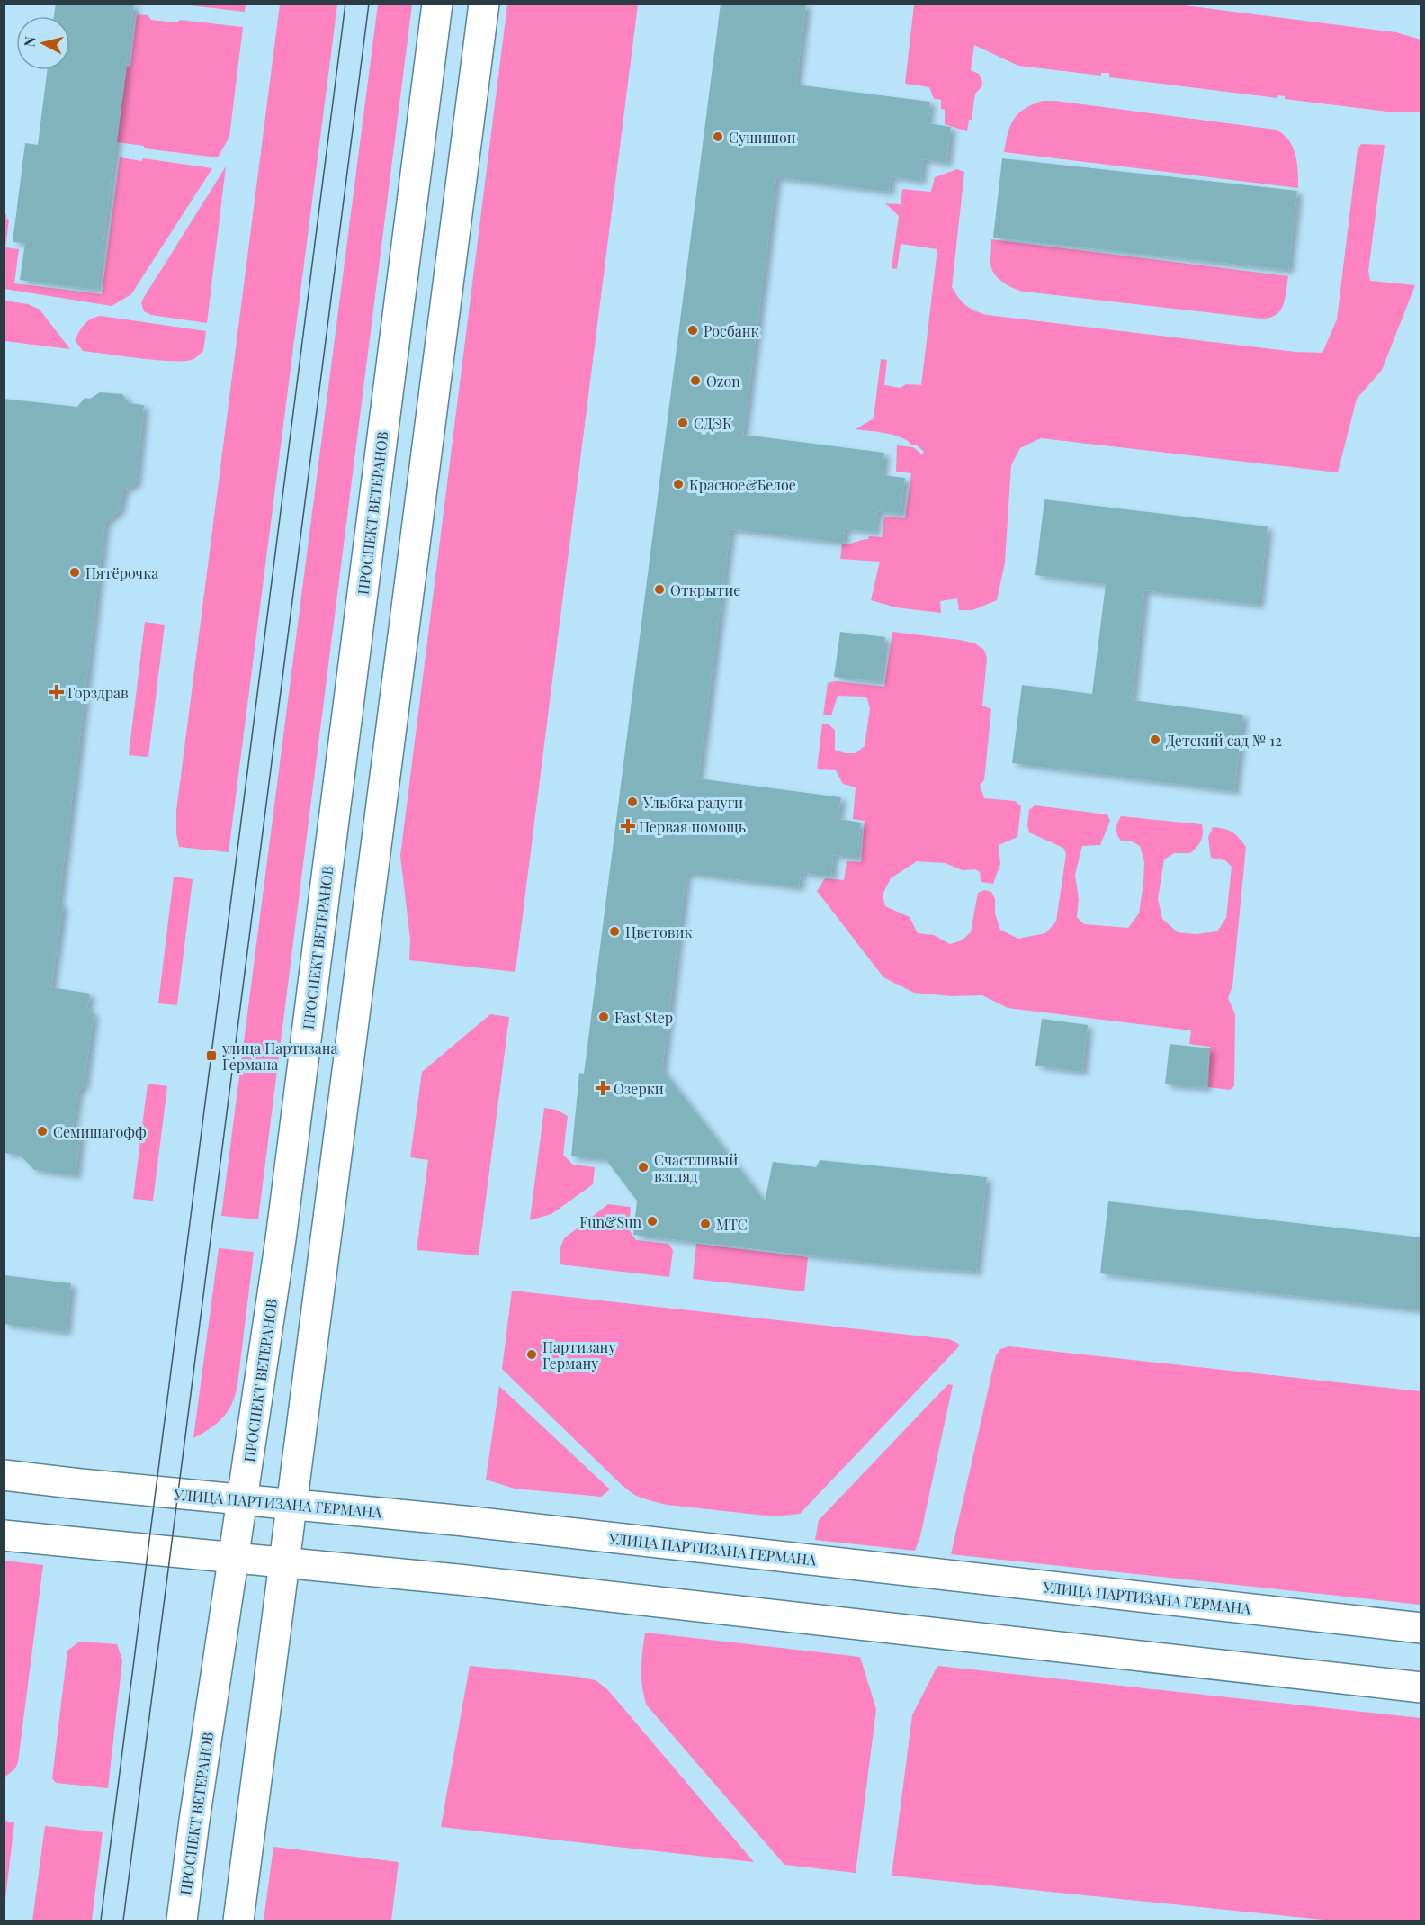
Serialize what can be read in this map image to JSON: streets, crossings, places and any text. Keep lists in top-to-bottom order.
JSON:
{
  "streets": {
    "main road": ["ПРОСПЕКТ ВЕТЕРАНОВ", "УЛИЦА ПАРТИЗАНА ГЕРМАНА"]
  },
  "crossings": [
    ["ПРОСПЕКТ ВЕТЕРАНОВ", "УЛИЦА ПАРТИЗАНА ГЕРМАНА"]
  ],
  "places": {
    "other": [
      "Сушишоп",
      "Росбанк",
      "Ozon",
      "СДЭК",
      "Красное&Белое",
      "Пятёрочка",
      "Открытие",
      "Детский сад № 12",
      "Улыбка радуги",
      "Цветовик",
      "Fast Step",
      "Семишагофф",
      "Счастливый взгляд",
      "Fun&Sun",
      "МТС",
      "Партизану Герману"
    ],
    "health": ["Горздрав", "Первая помощь", "Озерки"],
    "transit": ["улица Партизана Германа"]
  },
  "north": "left"
}
